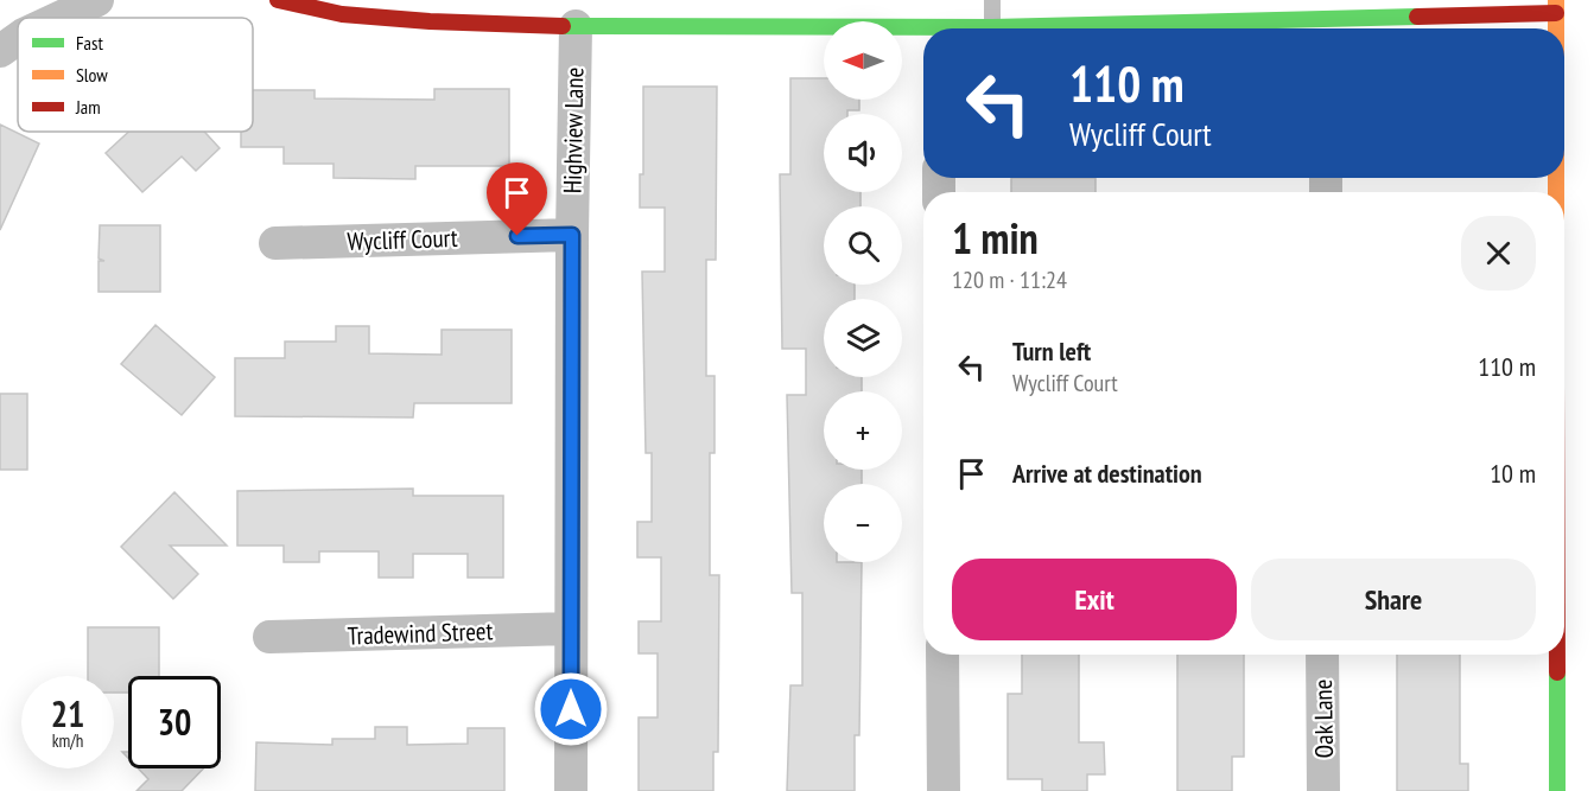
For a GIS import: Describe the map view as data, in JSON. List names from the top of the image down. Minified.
{"streets":{"street":["Highview Lane","Wycliff Court","Tradewind Street","Oak Lane"]},"crossings":[["Highview Lane","Wycliff Court"],["Highview Lane","Tradewind Street"]],"legend":["Fast","Slow","Jam"],"north":"left","page":{"map_buttons":["+","−"],"turn":["110 m","Wycliff Court"],"heading":["1 min","120 m · 11:24"],"list":[{"name":"Turn left","note":"Wycliff Court","value":"110 m"},{"name":"Arrive at destination","value":"10 m"}],"buttons":["Exit","Share"],"speed":"21 km/h","limit":"30"}}
